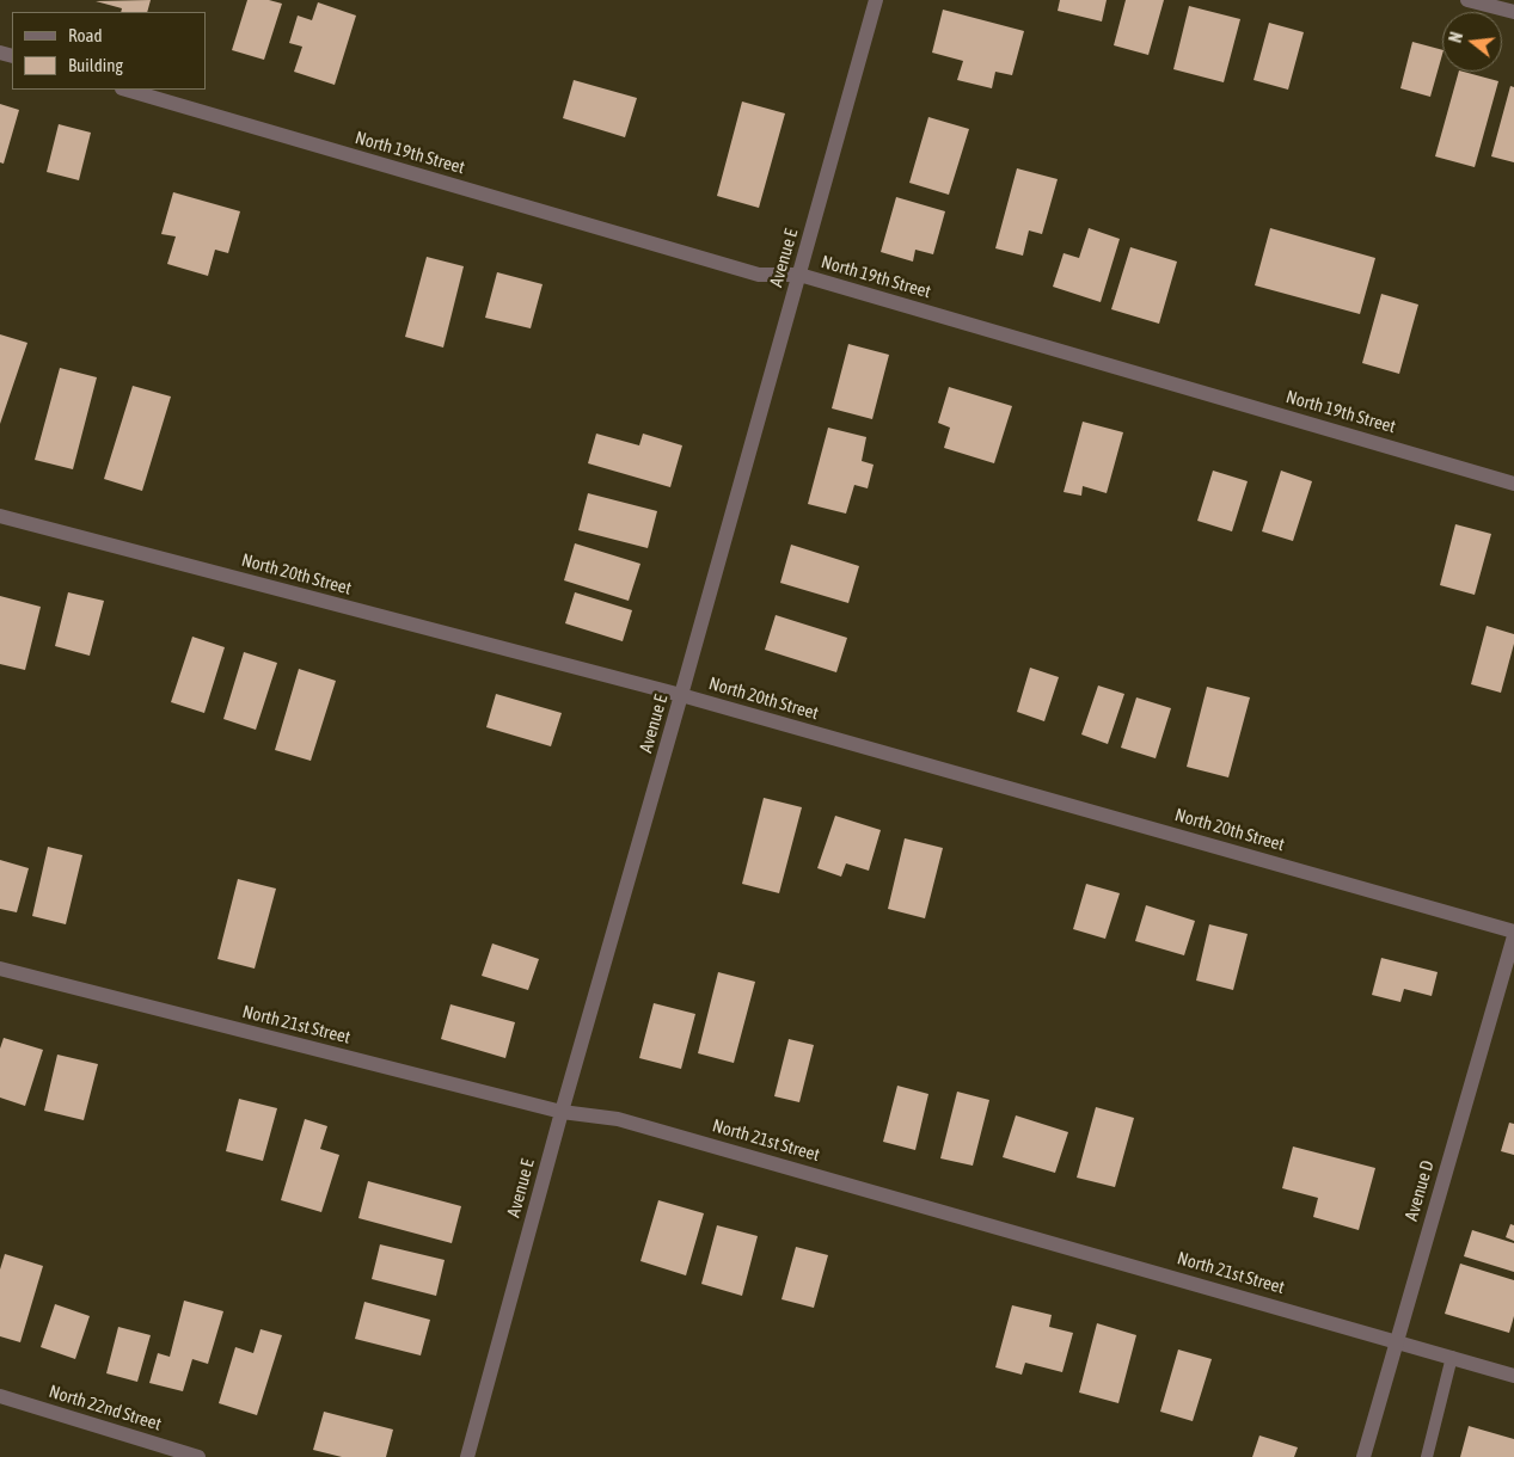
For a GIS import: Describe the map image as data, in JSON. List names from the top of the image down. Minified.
{"streets":{"street":["North 19th Street","Avenue E","North 20th Street","North 21st Street","Avenue D","North 22nd Street"]},"crossings":[["North 19th Street","Avenue E"],["Avenue E","North 20th Street"],["Avenue E","North 21st Street"],["North 21st Street","Avenue D"]],"legend":["Road","Building"],"north":"left"}
